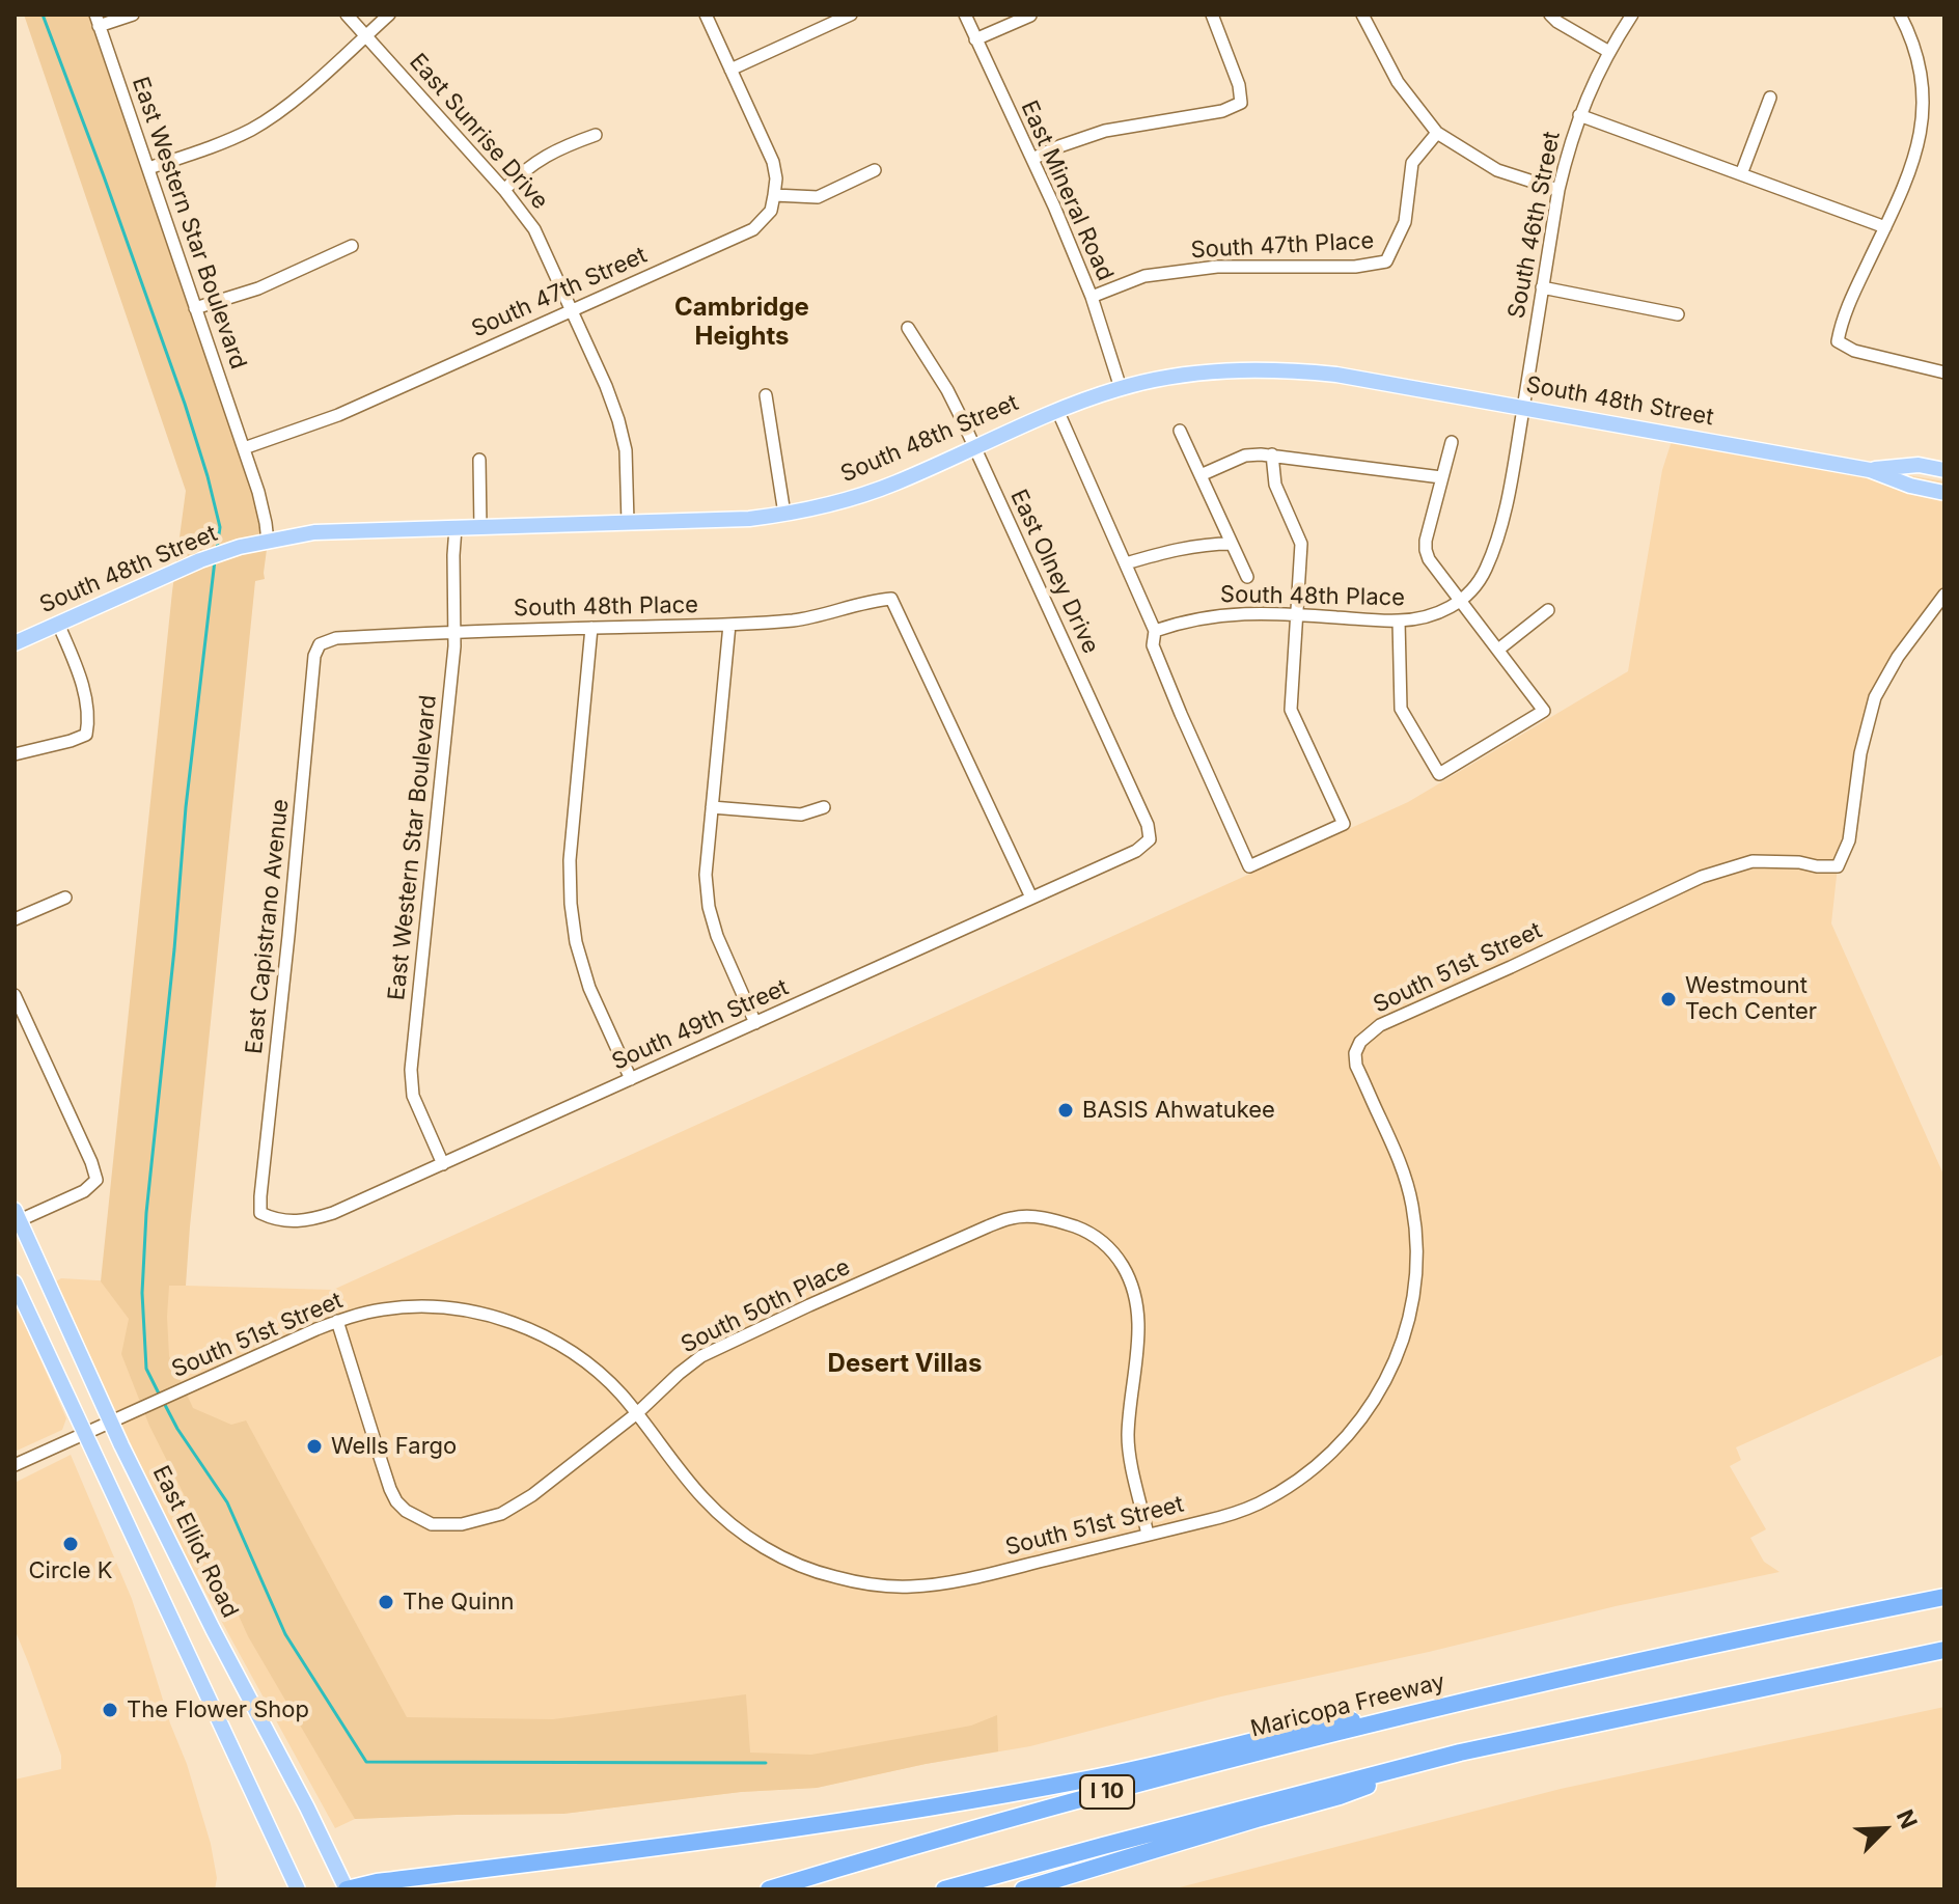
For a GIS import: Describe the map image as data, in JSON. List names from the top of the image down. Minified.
{"streets":{"highway":["Maricopa Freeway","I 10"],"main road":["South 48th Street","East Elliot Road"],"street":["East Sunrise Drive","East Mineral Road","East Western Star Boulevard","South 46th Street","South 47th Place","South 47th Street","East Olney Drive","South 48th Place","East Capistrano Avenue","South 51st Street","South 49th Street","South 50th Place"]},"crossings":[["East Sunrise Drive","South 47th Street"],["East Sunrise Drive","South 48th Street"],["East Mineral Road","South 47th Place"],["East Mineral Road","South 48th Street"],["East Western Star Boulevard","South 47th Street"],["East Western Star Boulevard","South 48th Street"],["East Western Star Boulevard","South 48th Place"],["East Western Star Boulevard","South 49th Street"],["South 46th Street","South 48th Street"],["South 46th Street","South 48th Place"],["South 48th Street","East Olney Drive"],["South 48th Street","South 48th Place"],["East Olney Drive","South 49th Street"],["South 48th Place","East Capistrano Avenue"],["South 48th Place","South 49th Street"],["East Capistrano Avenue","South 49th Street"],["South 51st Street","South 50th Place"],["South 51st Street","East Elliot Road"]],"districts":["Cambridge Heights","Desert Villas"],"places":["Westmount Tech Center","BASIS Ahwatukee","Wells Fargo","Circle K","The Quinn","The Flower Shop"],"north":"top right"}
